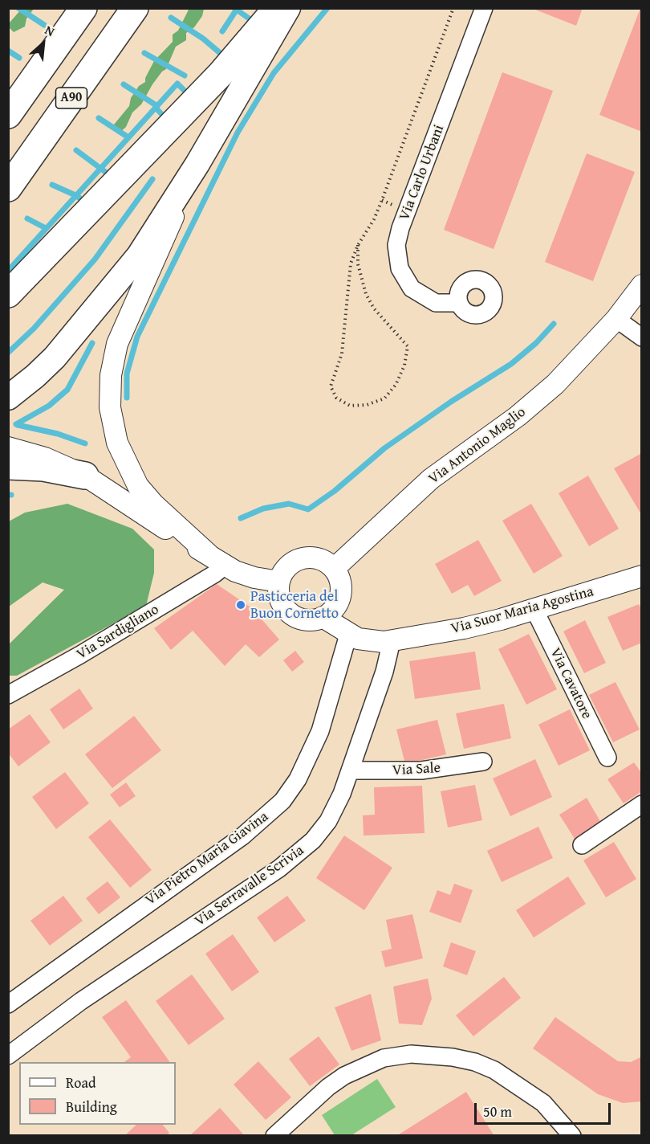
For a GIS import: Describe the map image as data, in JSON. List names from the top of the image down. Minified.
{"streets":{"highway":["A90"],"street":["Via Carlo Urbani","Via Antonio Maglio","Via Suor Maria Agostina","Via Sardigliano","Via Cavatore","Via Sale","Via Pietro Maria Giavina","Via Serravalle Scrivia"]},"crossings":[["Via Antonio Maglio","Via Suor Maria Agostina"],["Via Suor Maria Agostina","Via Cavatore"],["Via Suor Maria Agostina","Via Pietro Maria Giavina"],["Via Suor Maria Agostina","Via Serravalle Scrivia"],["Via Sale","Via Serravalle Scrivia"]],"places":["Pasticceria del Buon Cornetto"],"legend":["Road","Building"],"scale_bar":"50 m","north":"top right"}
